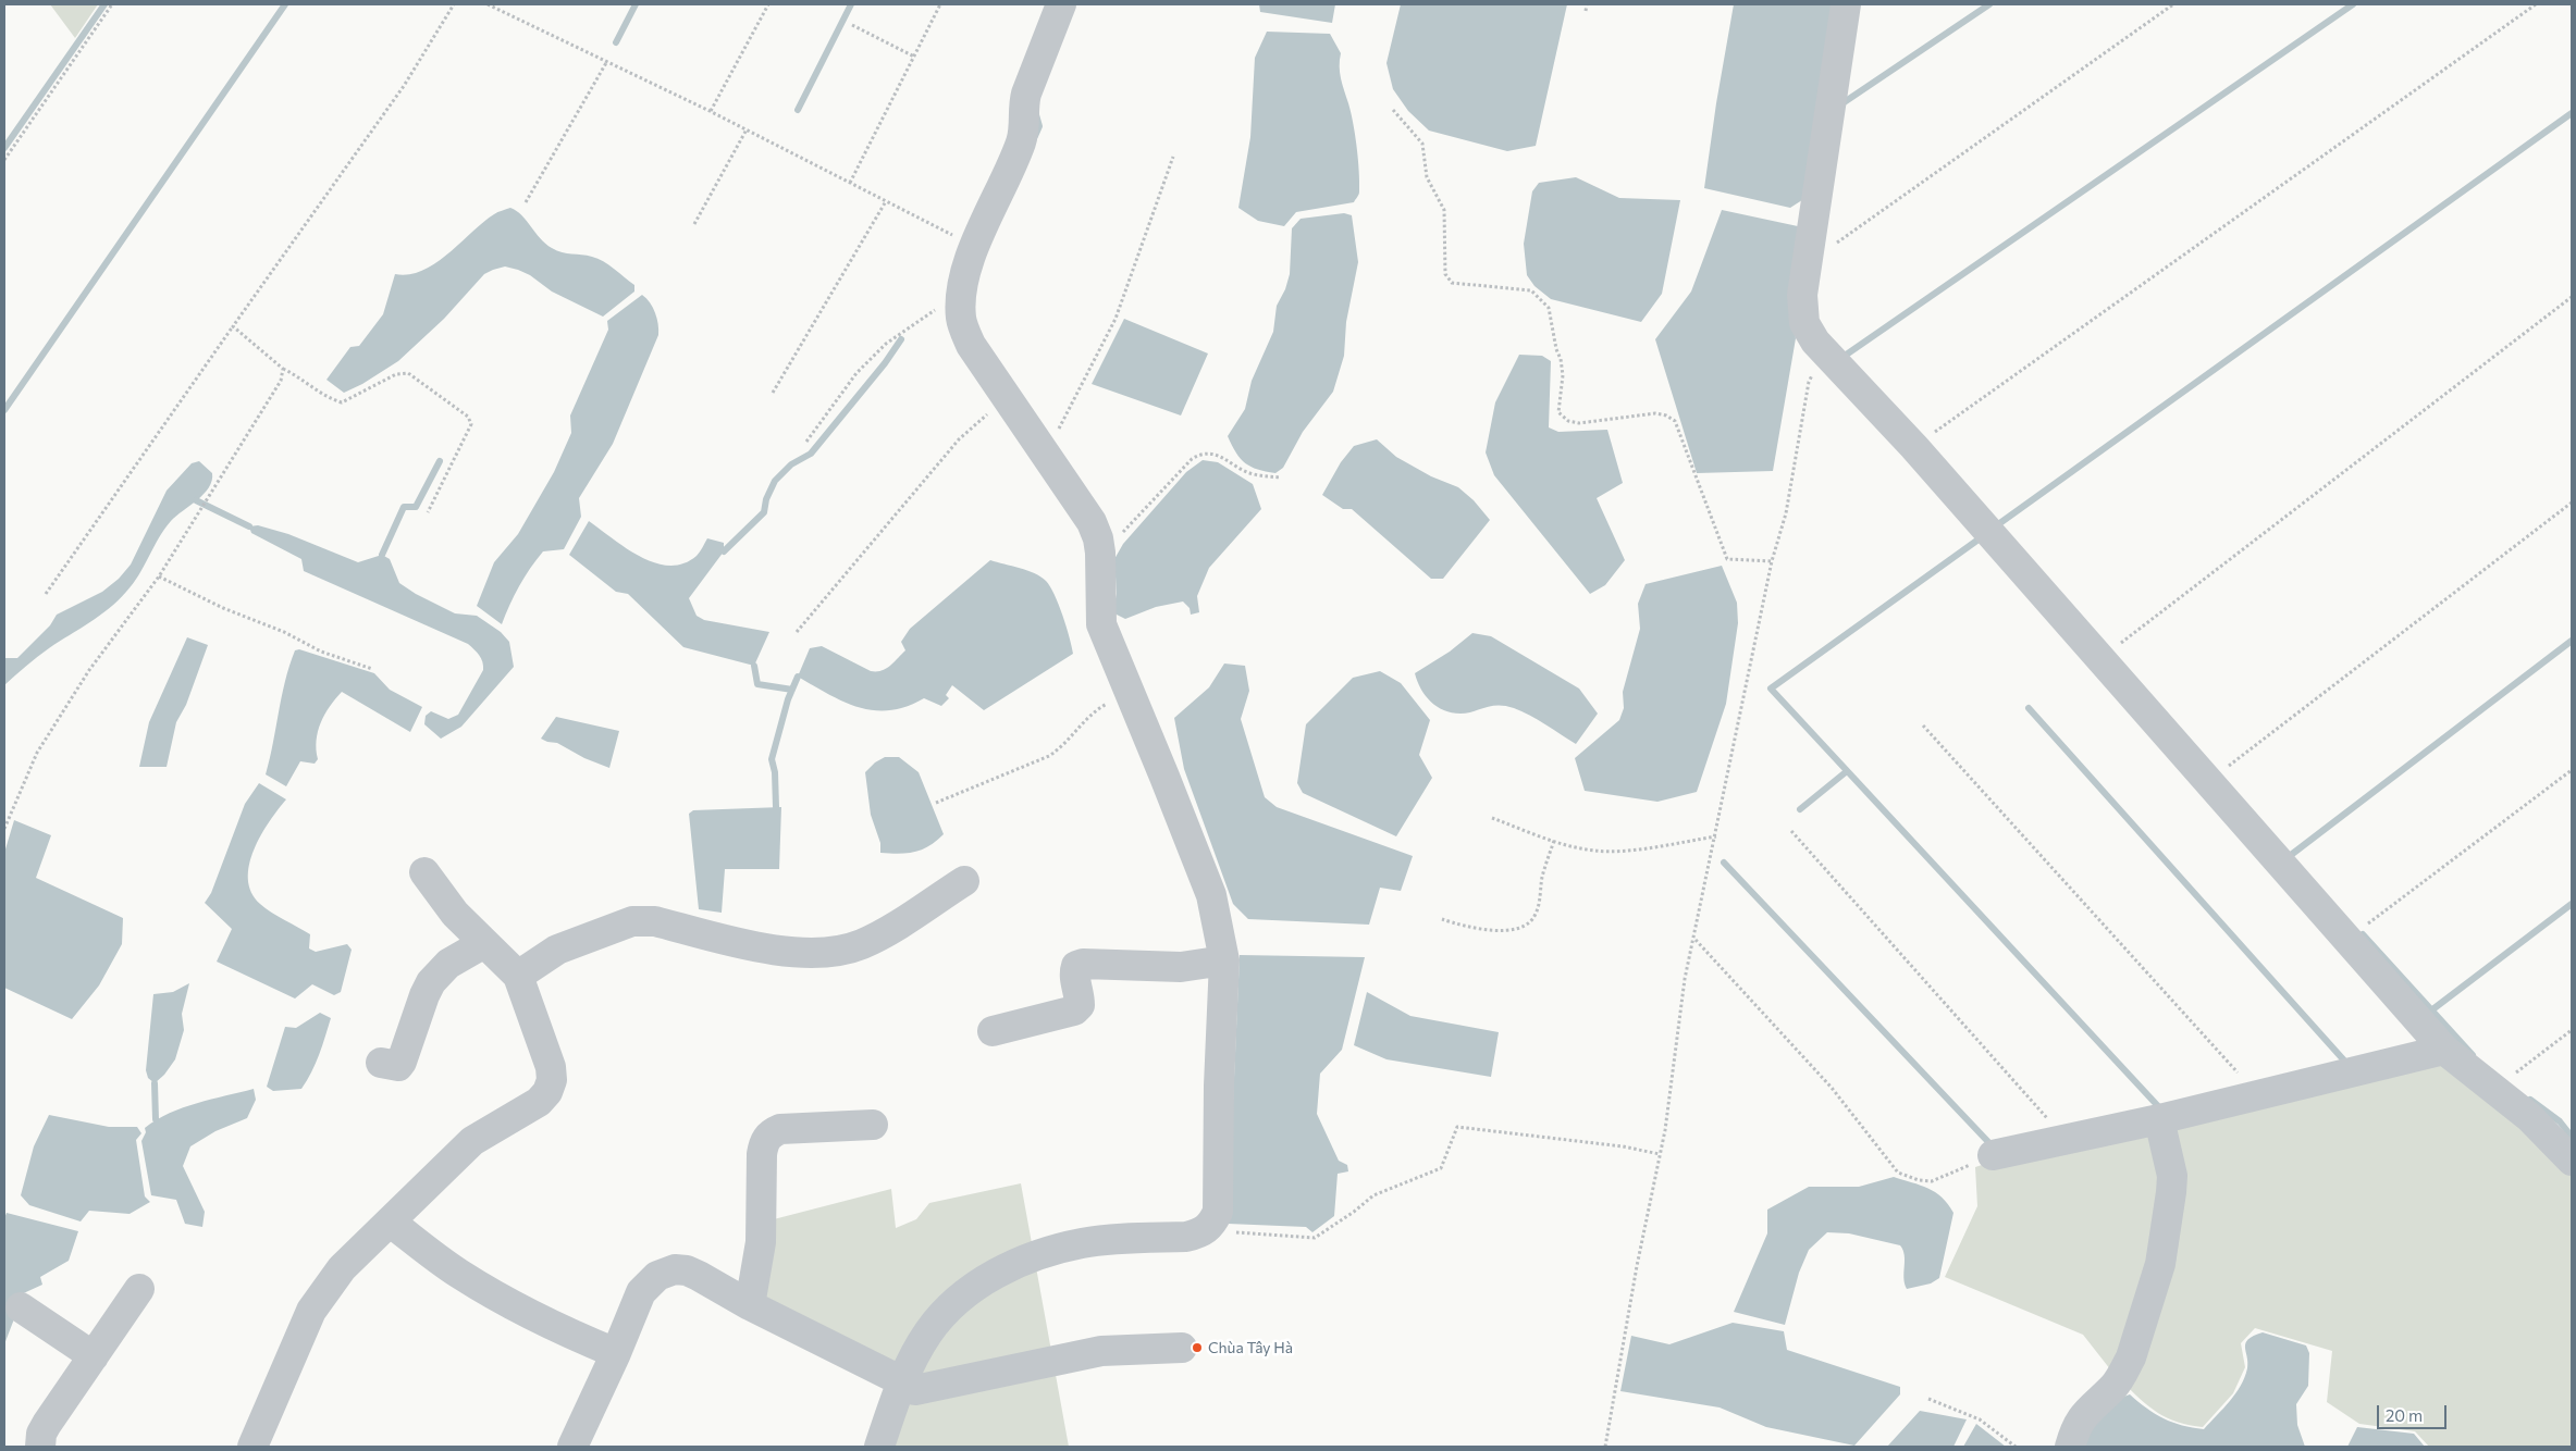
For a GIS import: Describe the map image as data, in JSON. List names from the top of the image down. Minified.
{"places":["Chùa Tây Hà"],"scale_bar":"20 m"}
